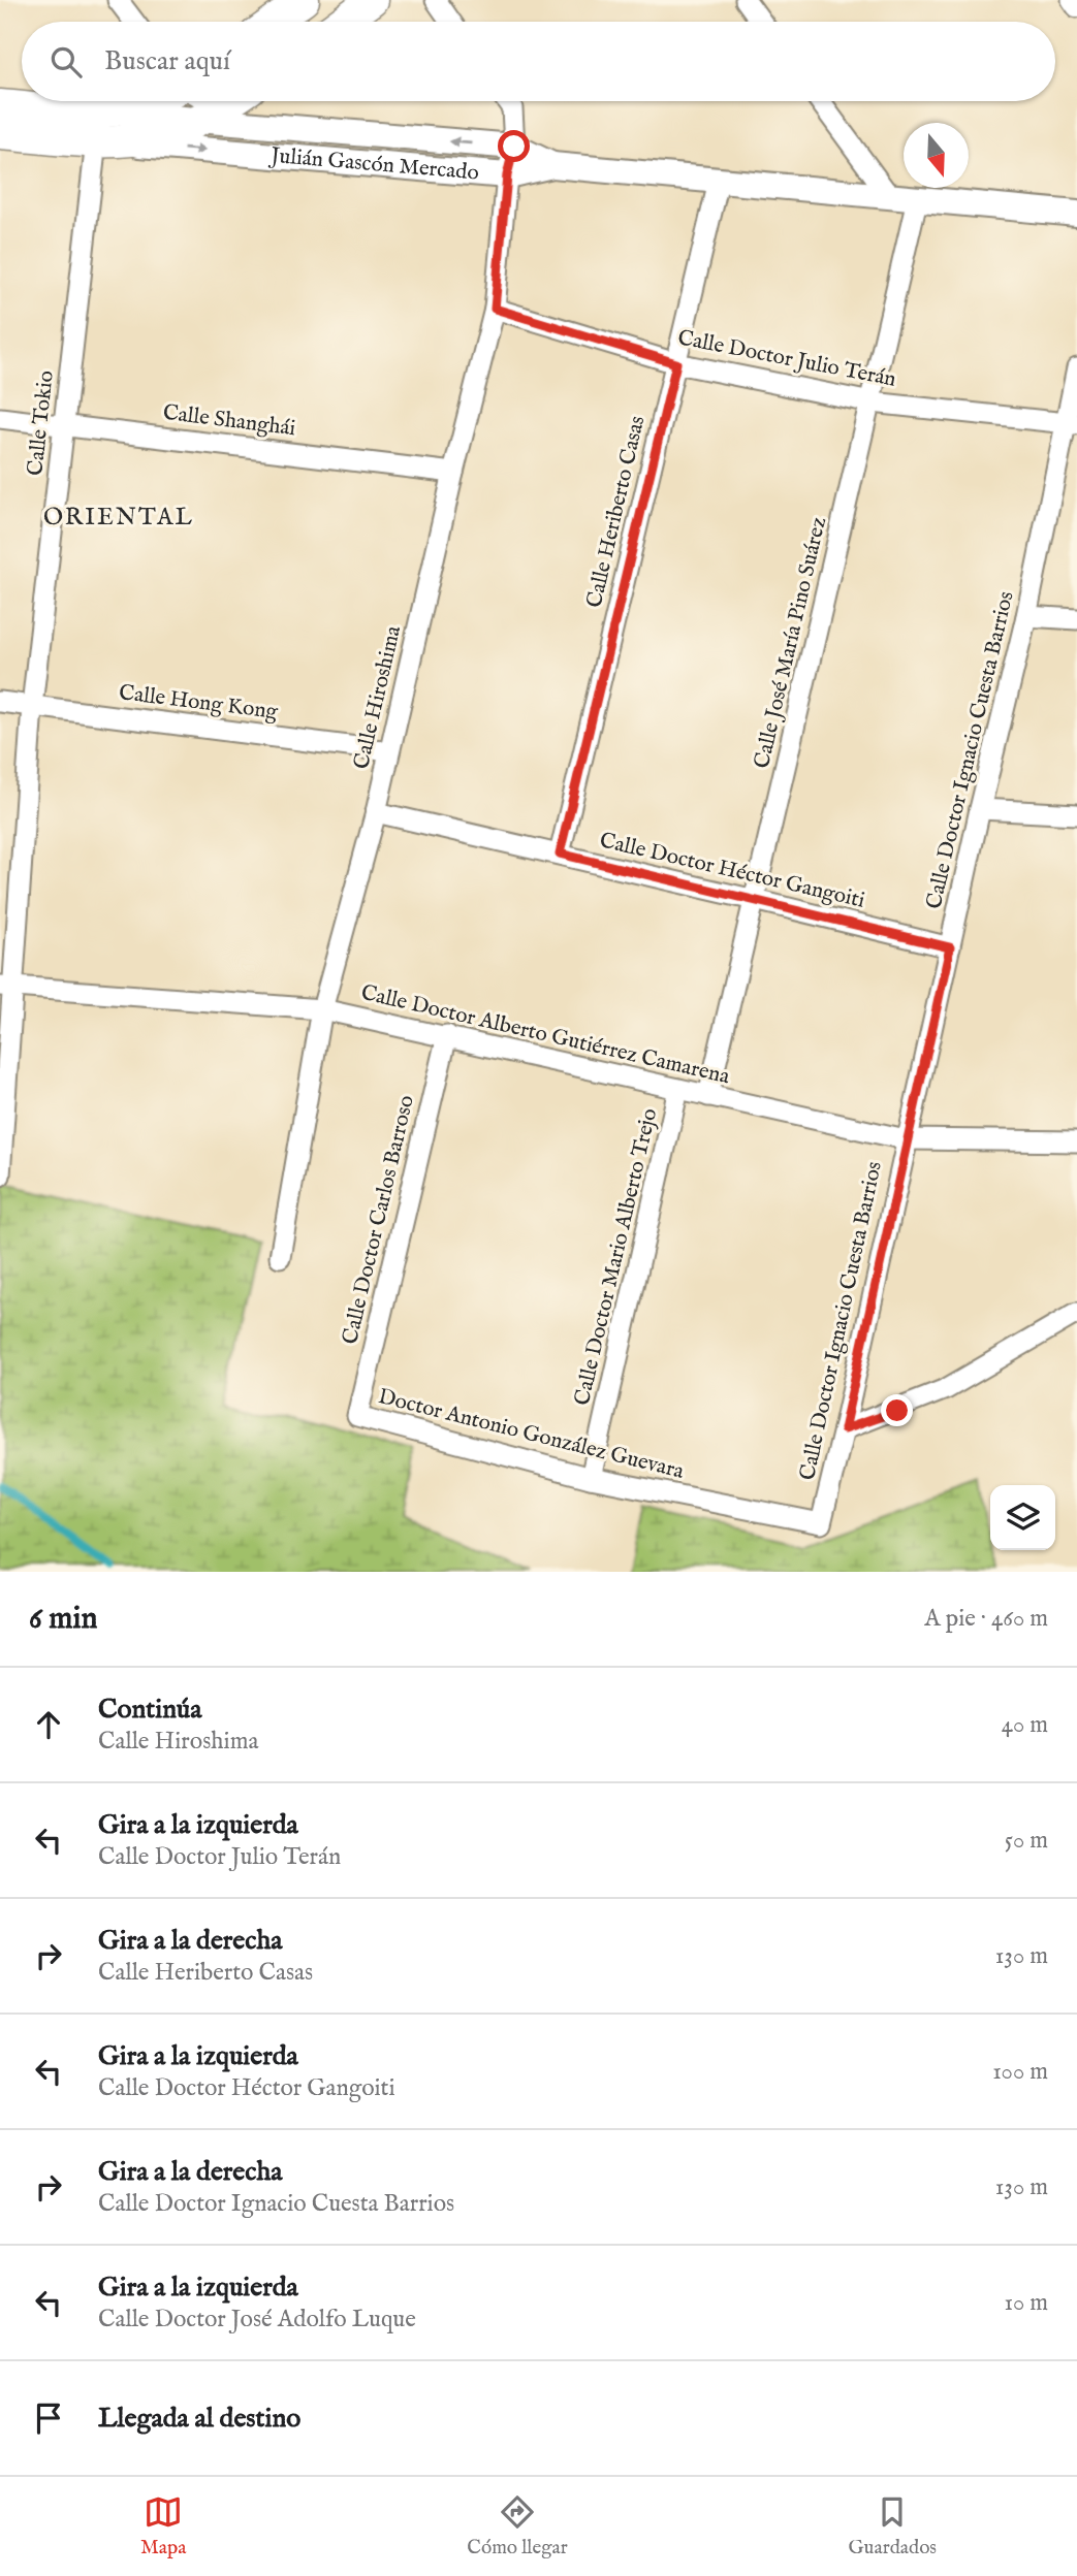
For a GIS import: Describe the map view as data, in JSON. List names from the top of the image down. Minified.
{"streets":{"street":["Julián Gascón Mercado","Calle Doctor Julio Terán","Calle Shanghái","Calle Tokio","Calle Heriberto Casas","Calle José María Pino Suárez","Calle Hiroshima","Calle Hong Kong","Calle Doctor Ignacio Cuesta Barrios","Calle Doctor Héctor Gangoiti","Calle Doctor Alberto Gutiérrez Camarena","Calle Doctor Carlos Barroso","Calle Doctor Mario Alberto Trejo","Doctor Antonio González Guevara"]},"crossings":[["Julián Gascón Mercado","Calle Tokio"],["Julián Gascón Mercado","Calle Hiroshima"],["Calle Doctor Julio Terán","Calle Heriberto Casas"],["Calle Doctor Julio Terán","Calle José María Pino Suárez"],["Calle Doctor Julio Terán","Calle Hiroshima"],["Calle Doctor Julio Terán","Calle Doctor Ignacio Cuesta Barrios"],["Calle Shanghái","Calle Tokio"],["Calle Shanghái","Calle Hiroshima"],["Calle Tokio","Calle Hong Kong"],["Calle Tokio","Calle Doctor Alberto Gutiérrez Camarena"],["Calle Heriberto Casas","Calle Doctor Héctor Gangoiti"],["Calle José María Pino Suárez","Calle Doctor Héctor Gangoiti"],["Calle José María Pino Suárez","Calle Doctor Alberto Gutiérrez Camarena"],["Calle Hiroshima","Calle Hong Kong"],["Calle Hiroshima","Calle Doctor Héctor Gangoiti"],["Calle Hiroshima","Calle Doctor Alberto Gutiérrez Camarena"],["Calle Doctor Ignacio Cuesta Barrios","Calle Doctor Héctor Gangoiti"],["Calle Doctor Ignacio Cuesta Barrios","Calle Doctor Alberto Gutiérrez Camarena"],["Calle Doctor Ignacio Cuesta Barrios","Doctor Antonio González Guevara"],["Calle Doctor Alberto Gutiérrez Camarena","Calle Doctor Carlos Barroso"],["Calle Doctor Alberto Gutiérrez Camarena","Calle Doctor Mario Alberto Trejo"],["Calle Doctor Carlos Barroso","Doctor Antonio González Guevara"],["Calle Doctor Mario Alberto Trejo","Doctor Antonio González Guevara"]],"districts":["ORIENTAL"],"north":"bottom","page":{"search":"Buscar aquí","heading":["6 min","A pie · 460 m"],"list":[["Continúa","Calle Hiroshima","40 m"],["Gira a la izquierda","Calle Doctor Julio Terán","50 m"],["Gira a la derecha","Calle Heriberto Casas","130 m"],["Gira a la izquierda","Calle Doctor Héctor Gangoiti","100 m"],["Gira a la derecha","Calle Doctor Ignacio Cuesta Barrios","130 m"],["Gira a la izquierda","Calle Doctor José Adolfo Luque","10 m"],"Llegada al destino"],"nav":["Mapa","Cómo llegar","Guardados"]}}
